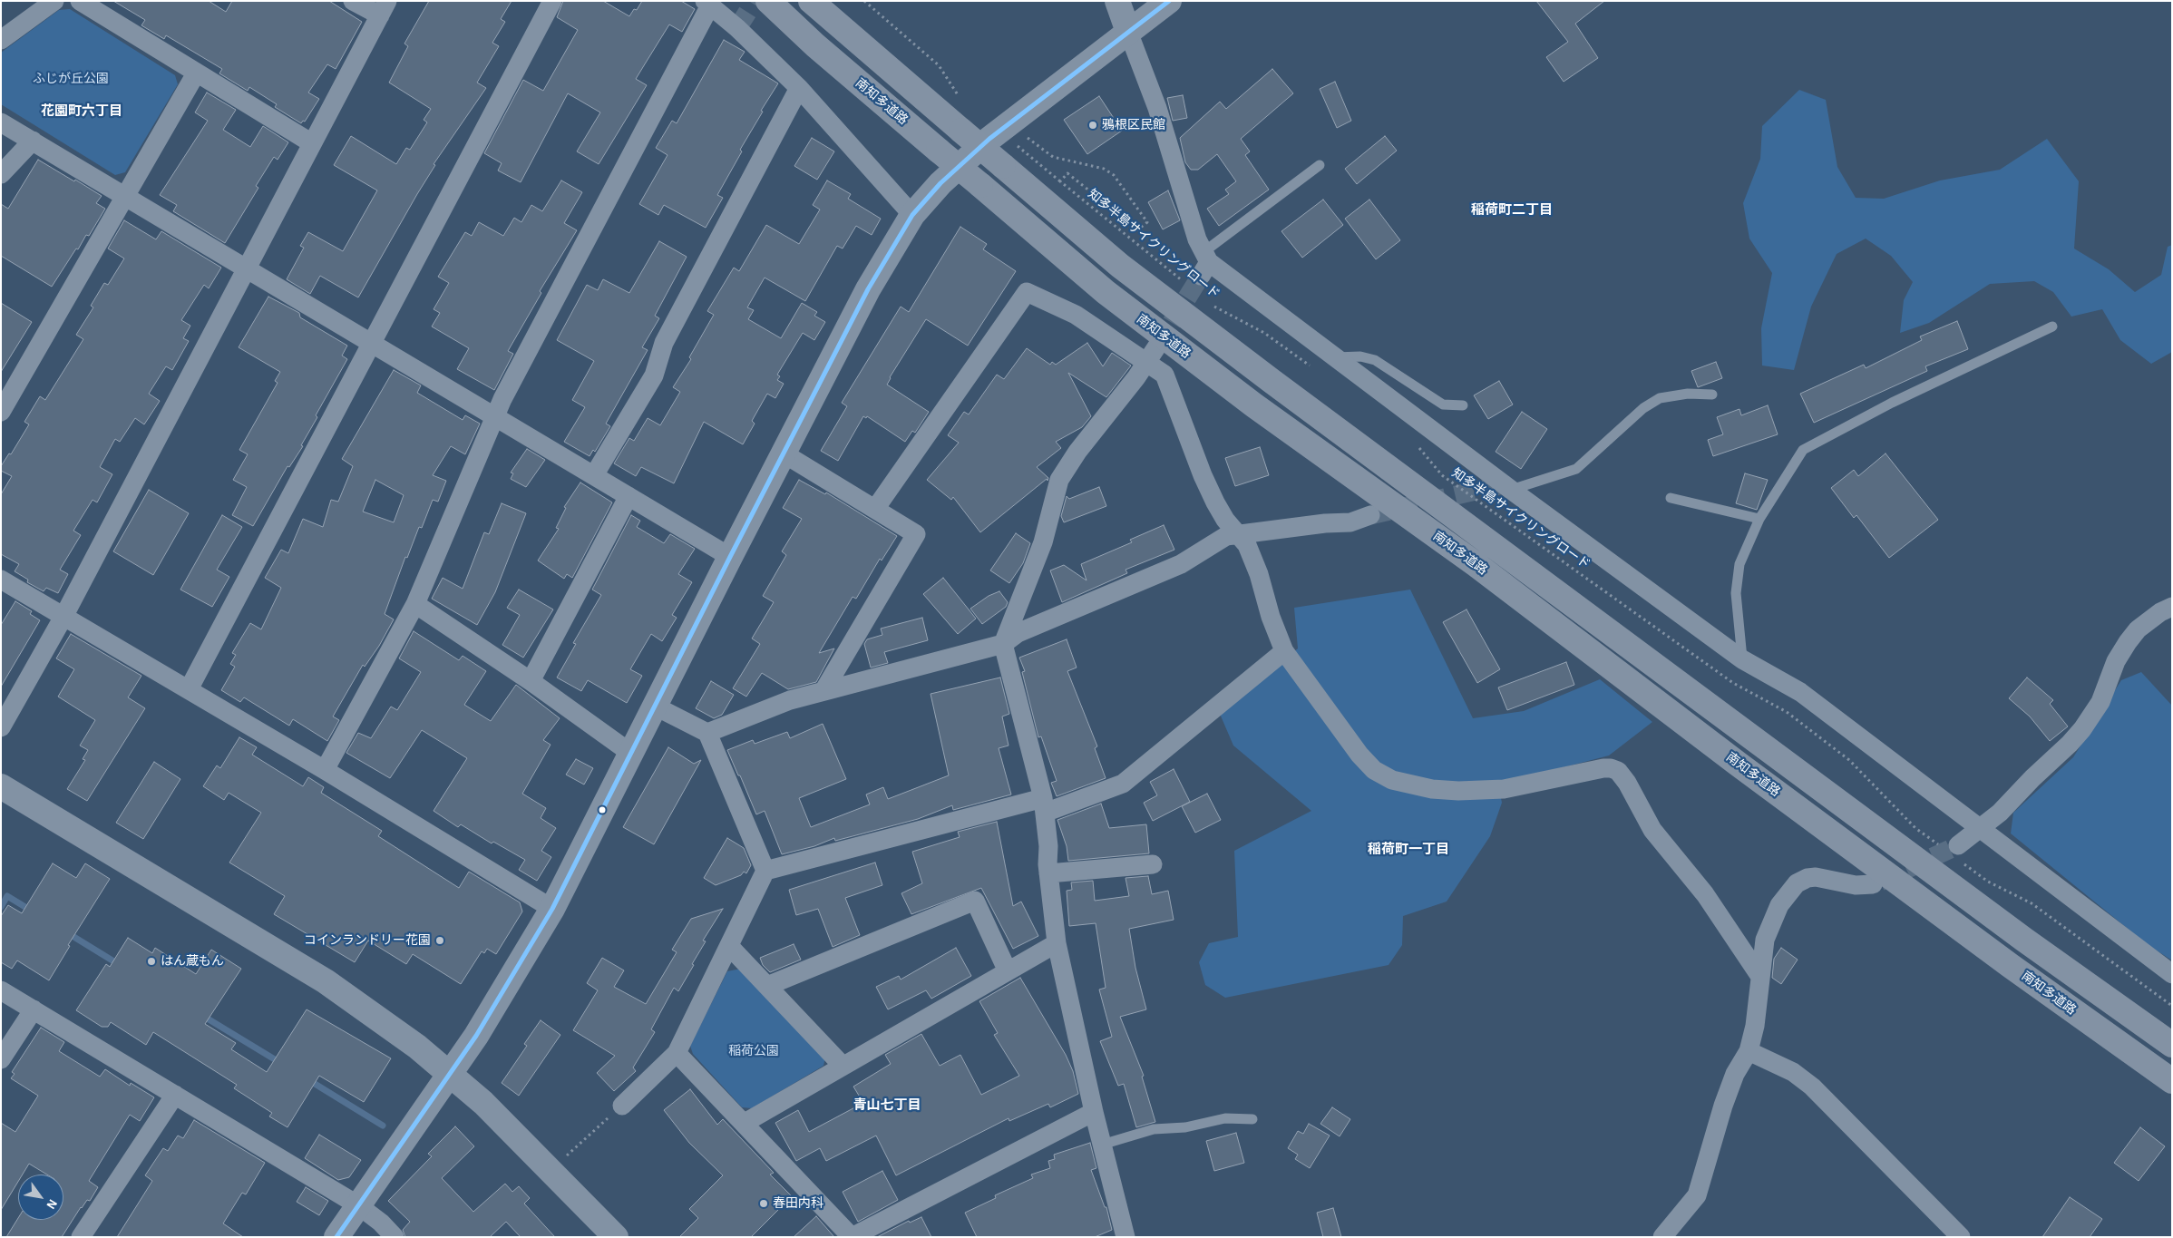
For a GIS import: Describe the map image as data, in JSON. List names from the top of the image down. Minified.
{"streets":{"highway":["南知多道路"],"path":["知多半島サイクリングロード"]},"districts":["花園町六丁目","稲荷町二丁目","稲荷町一丁目","青山七丁目"],"parks":["ふじが丘公園","稲荷公園"],"places":["鴉根区民館","コインランドリー花園","はん蔵もん","春田内科"],"north":"bottom right"}
